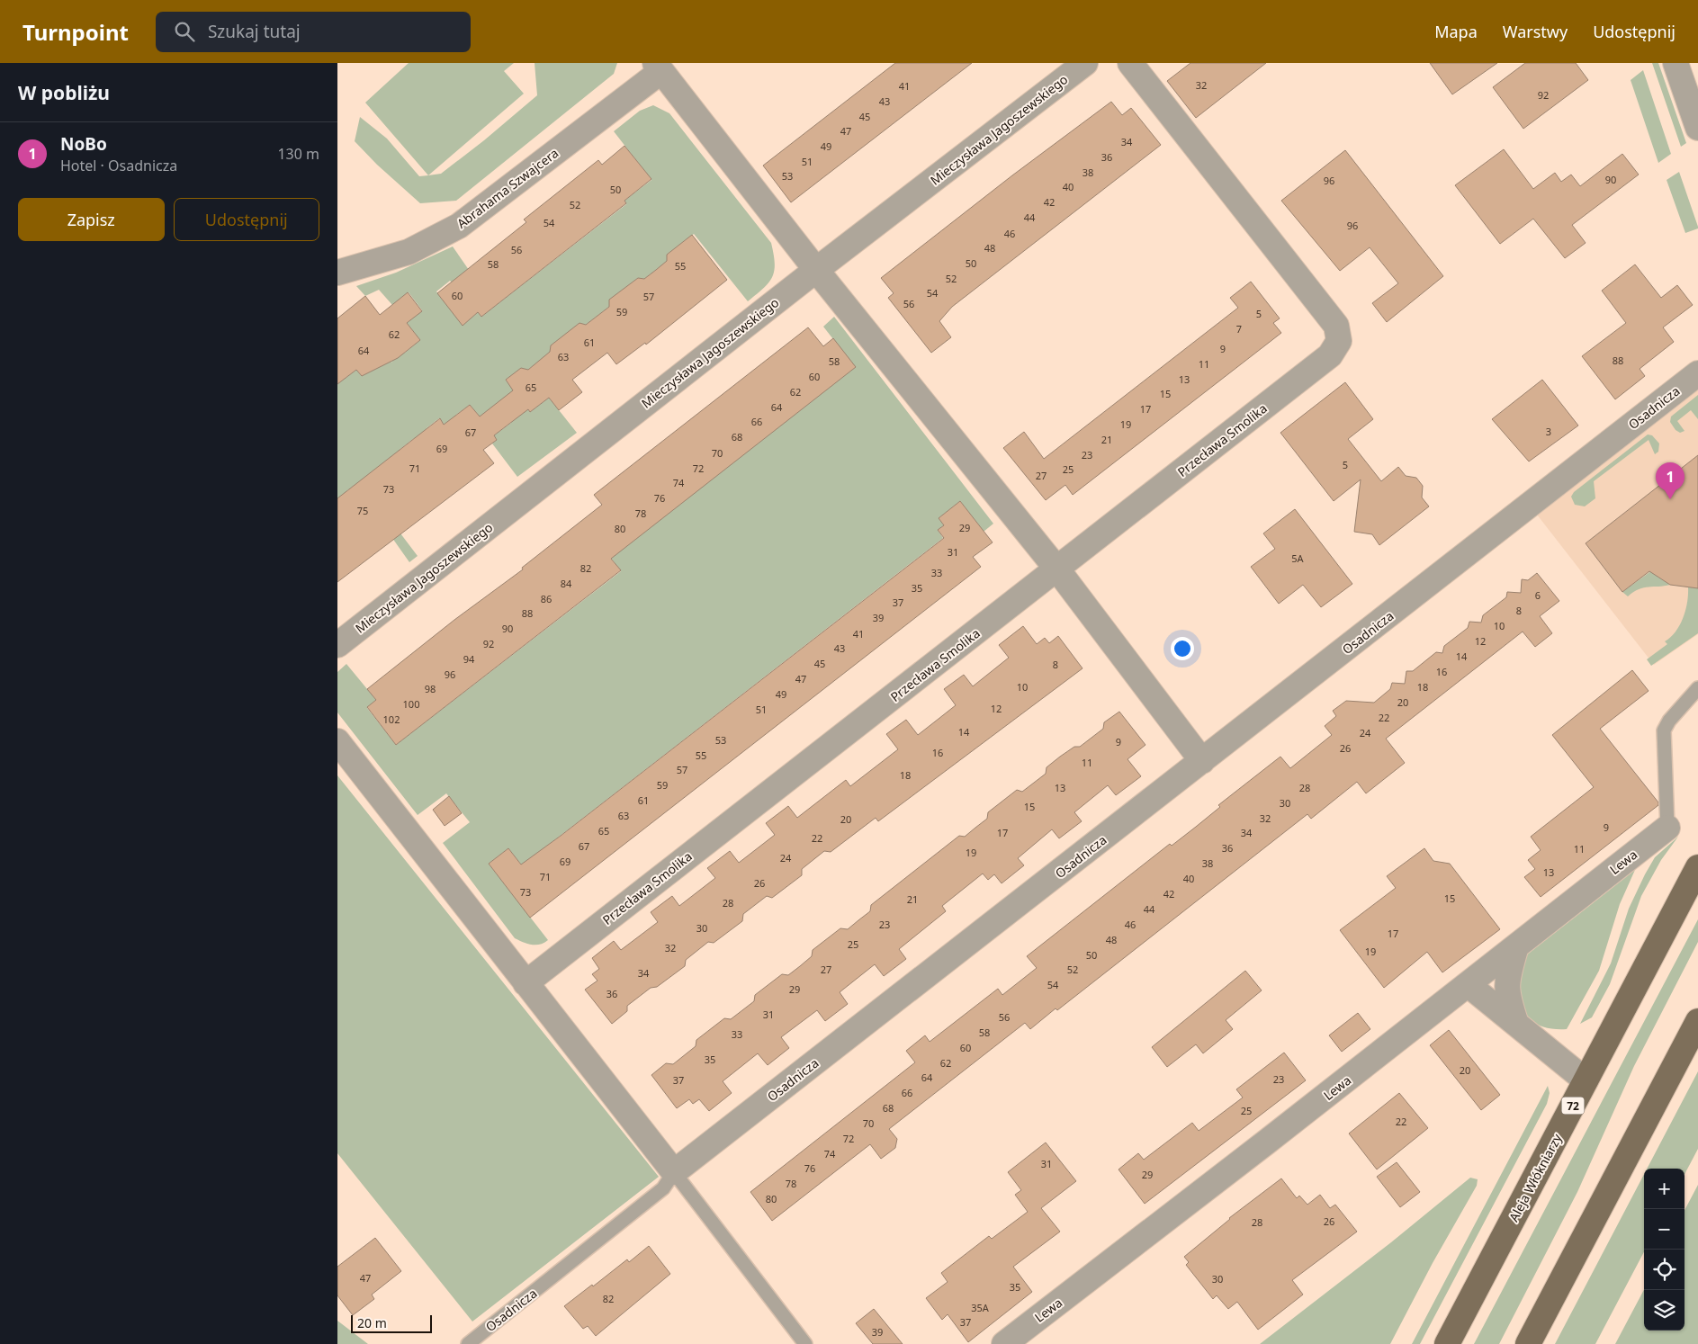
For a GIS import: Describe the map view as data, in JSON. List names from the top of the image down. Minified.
{"streets":{"main road":["72","Aleja Włókniarzy"],"street":["Mieczysława Jagoszewskiego","Abrahama Szwajcera","Osadnicza","Przecława Smolika","Lewa"]},"house_numbers":["32","41","92","43","45","47","34","49","36","51","38","53","90","96","40","50","42","52","44","54","96","46","48","56","50","58","55","52","54","60","57","56","59","5","7","62","61","9","64","63","88","58","11","60","13","65","62","15","64","17","66","19","3","67","68","21","69","70","23","5","71","72","25","27","74","73","76","75","78","29","80","31","5A","82","33","84","35","6","86","37","8","88","39","10","90","41","12","92","43","14","94","45","8","16","96","47","10","18","98","49","20","100","12","51","22","102","14","24","53","9","26","16","55","11","57","18","59","13","28","61","30","15","63","32","20","9","65","17","34","22","67","36","11","19","24","69","38","13","71","40","26","73","42","15","21","28","44","23","46","30","17","48","25","32","19","50","27","52","34","54","29","36","31","56","58","33","60","35","62","20","64","23","37","66","68","25","22","70","72","74","31","76","29","78","80","26","28","47","30","35","82","35A","37","39"],"scale_bar":"20 m","page":{"header":"Turnpoint","search":"Szukaj tutaj","nav":["Mapa","Warstwy","Udostępnij"],"heading":"W pobliżu","list":[{"mark":"1","name":"NoBo","note":"Hotel · Osadnicza","value":"130 m"}],"buttons":["Zapisz","Udostępnij"],"pins":"1","map_buttons":["+","−"],"scale":"20 m"}}
